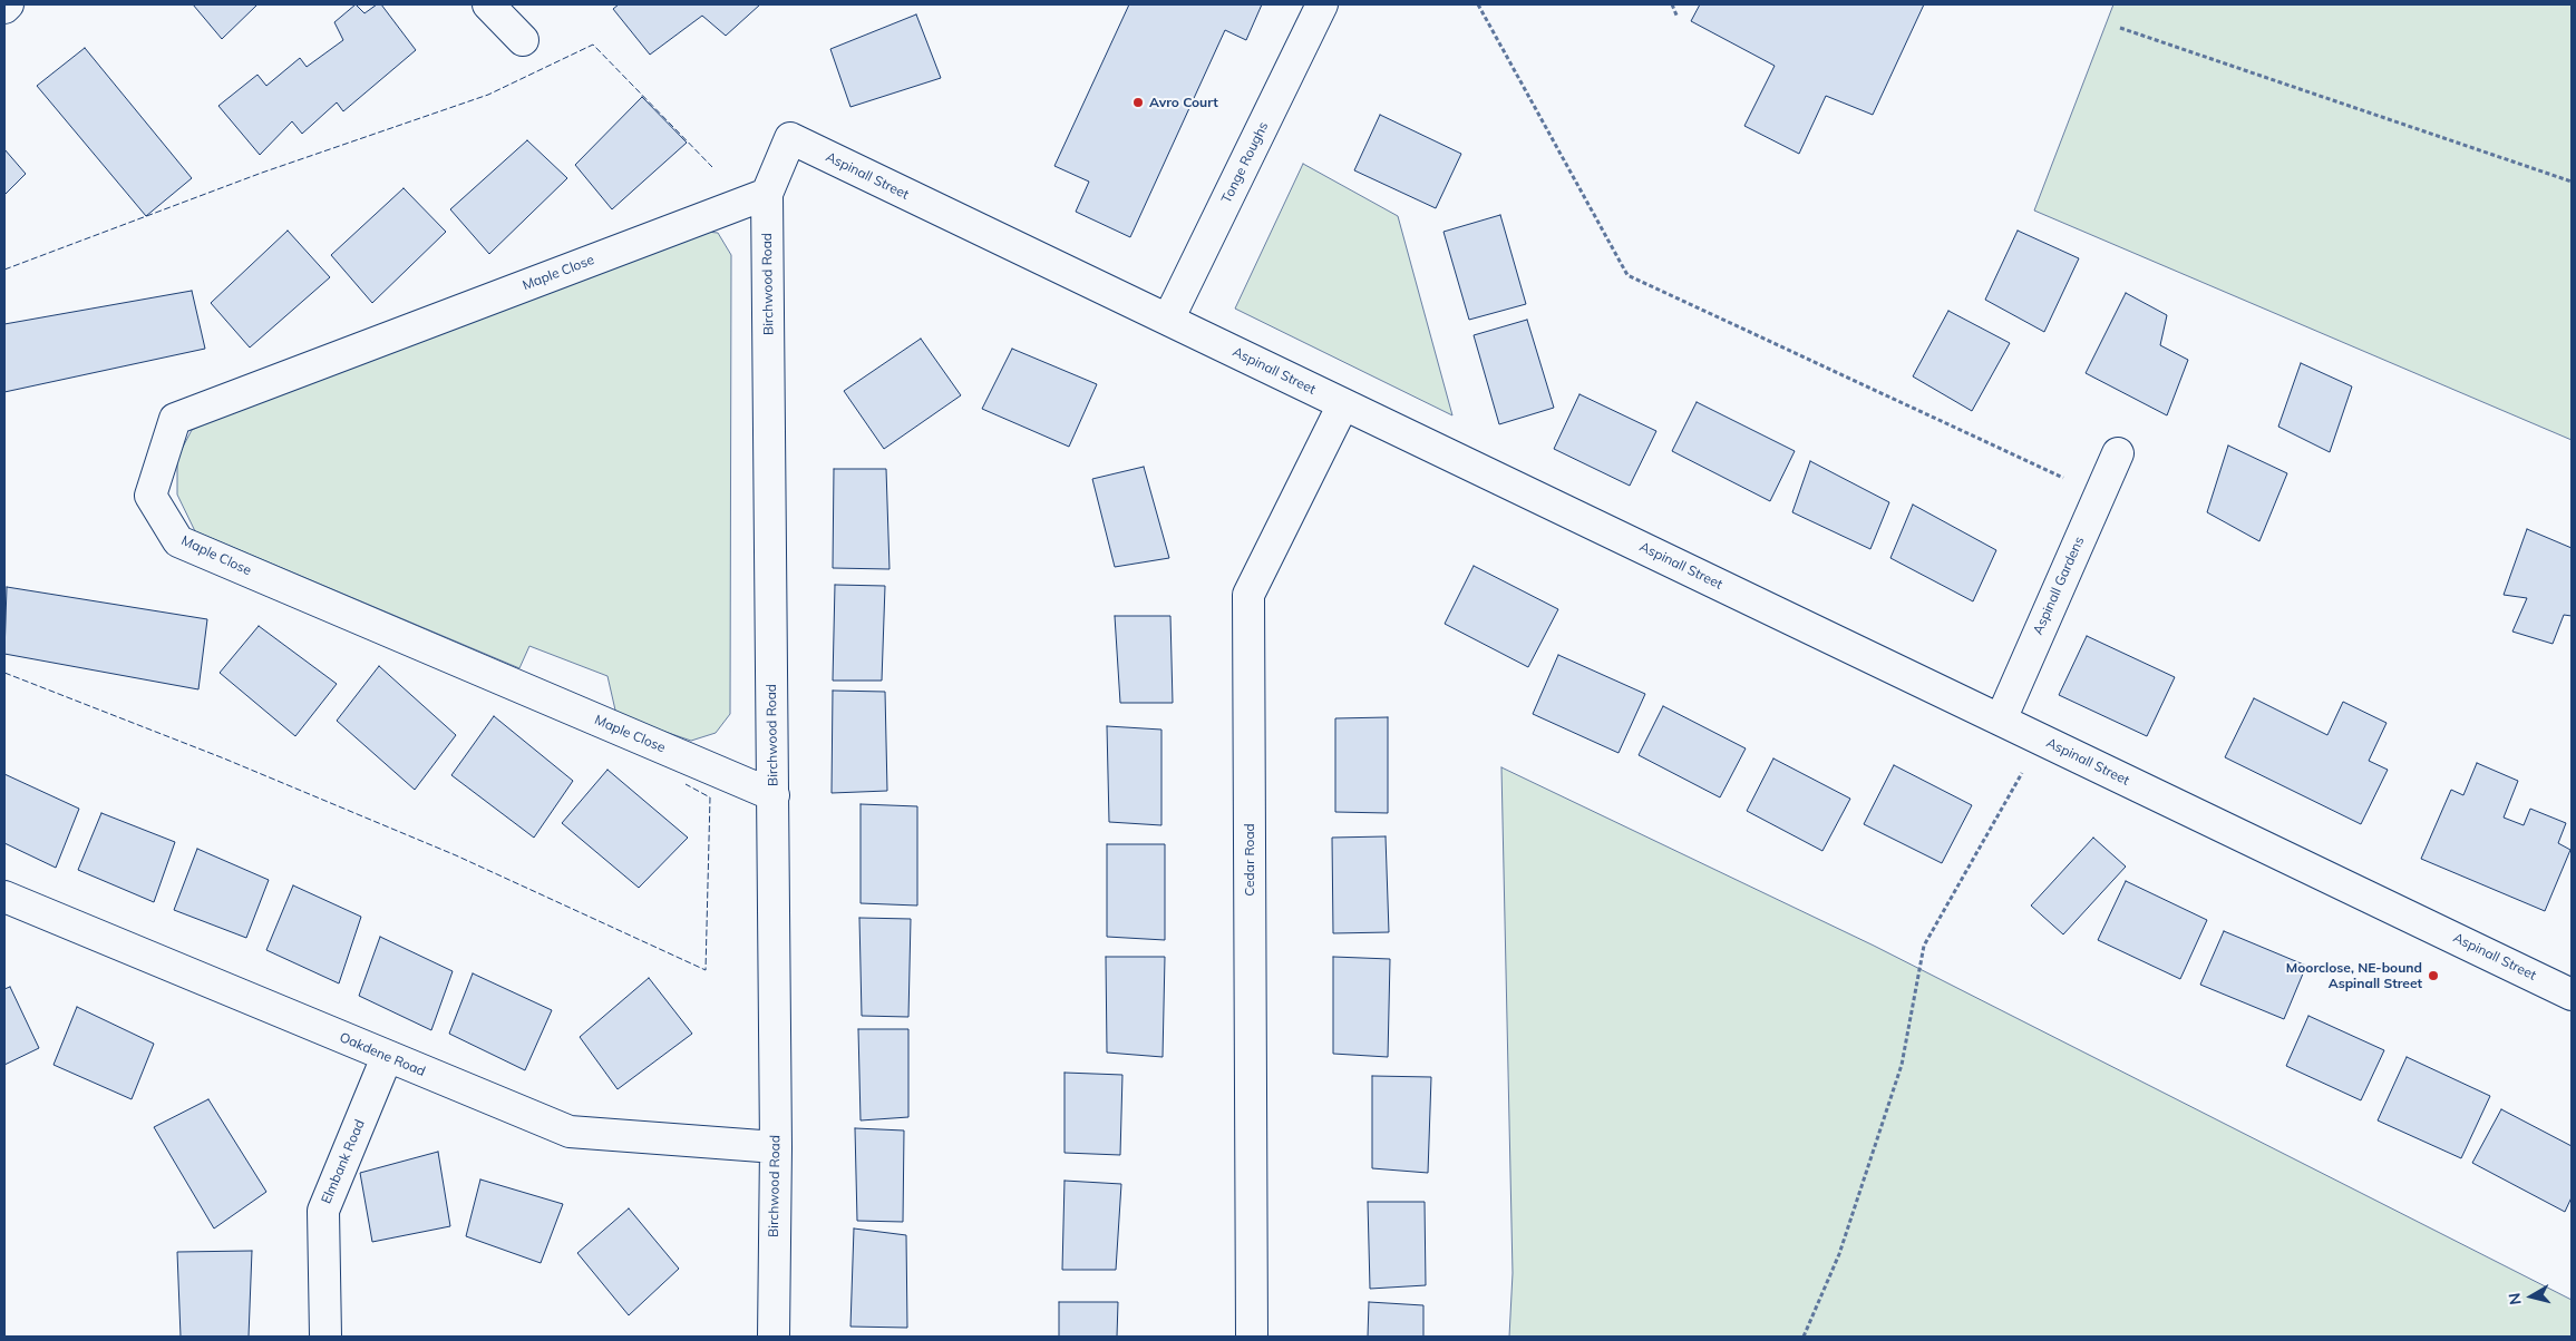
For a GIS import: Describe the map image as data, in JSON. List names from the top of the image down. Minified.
{"streets":{"street":["Tonge Roughs","Aspinall Street","Maple Close","Birchwood Road","Aspinall Gardens","Cedar Road","Oakdene Road","Elmbank Road"]},"crossings":[["Tonge Roughs","Aspinall Street"],["Aspinall Street","Birchwood Road"],["Aspinall Street","Aspinall Gardens"],["Aspinall Street","Cedar Road"],["Maple Close","Birchwood Road"],["Birchwood Road","Oakdene Road"],["Oakdene Road","Elmbank Road"]],"places":["Avro Court","Moorclose, NE-bound Aspinall Street"],"north":"left"}
